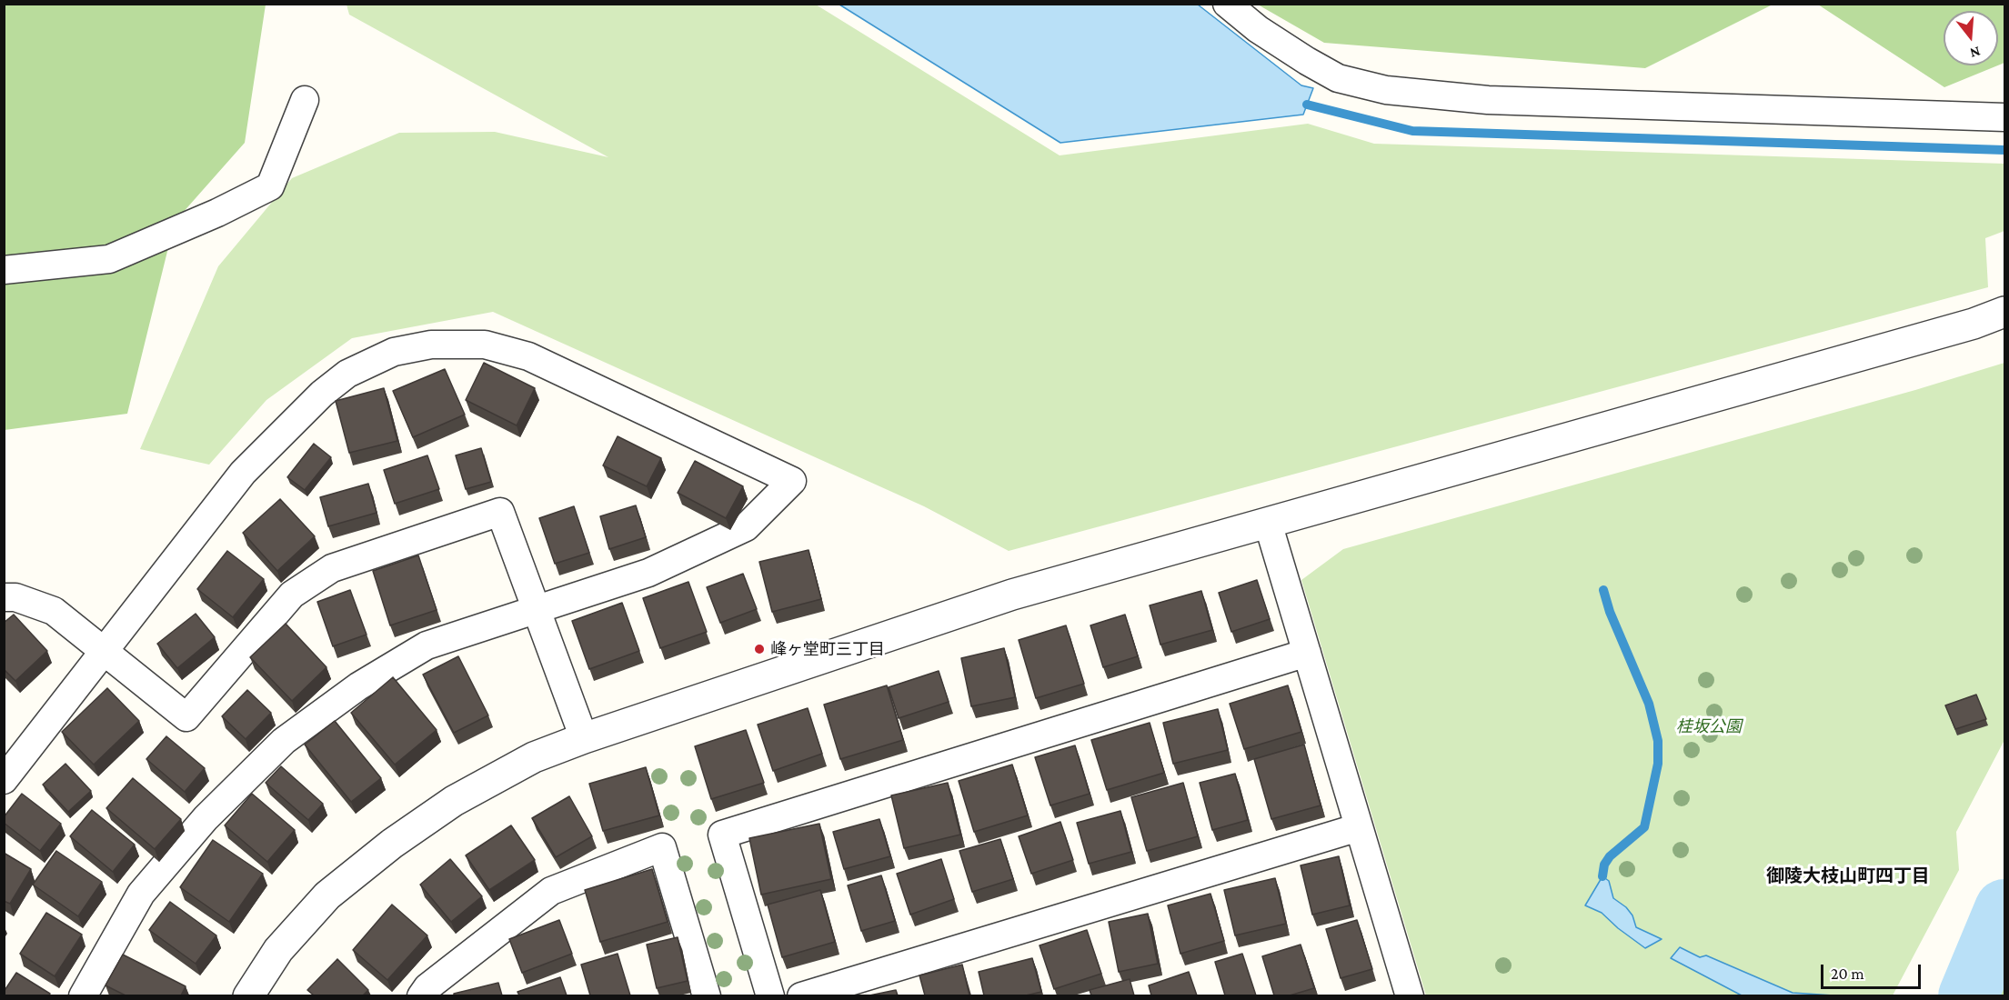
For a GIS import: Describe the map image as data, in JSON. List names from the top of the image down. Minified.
{"districts":["御陵大枝山町四丁目"],"parks":["桂坂公園"],"places":["峰ヶ堂町三丁目"],"scale_bar":"20 m","north":"bottom"}
